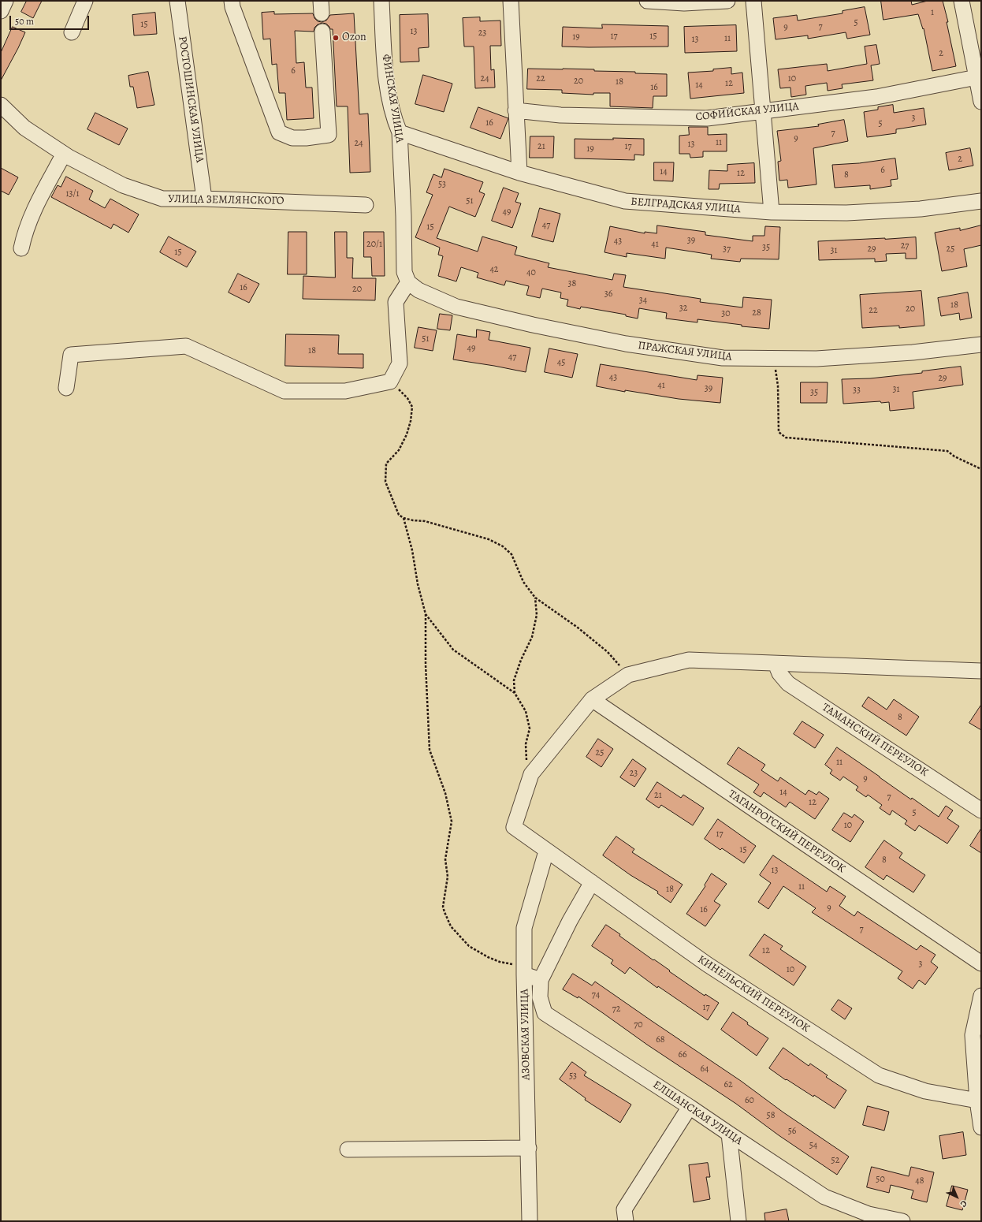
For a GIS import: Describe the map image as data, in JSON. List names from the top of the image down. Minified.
{"streets":{"street":["ФИНСКАЯ УЛИЦА","РОСТОШИНСКАЯ УЛИЦА","СОФИЙСКАЯ УЛИЦА","УЛИЦА ЗЕМЛЯНСКОГО","БЕЛГРАДСКАЯ УЛИЦА","ПРАЖСКАЯ УЛИЦА","ТАМАНСКИЙ ПЕРЕУЛОК","ТАГАНРОГСКИЙ ПЕРЕУЛОК","КИНЕЛЬСКИЙ ПЕРЕУЛОК","АЗОВСКАЯ УЛИЦА","ЕЛШАНСКАЯ УЛИЦА"]},"crossings":[["ФИНСКАЯ УЛИЦА","БЕЛГРАДСКАЯ УЛИЦА"],["ФИНСКАЯ УЛИЦА","ПРАЖСКАЯ УЛИЦА"],["РОСТОШИНСКАЯ УЛИЦА","УЛИЦА ЗЕМЛЯНСКОГО"],["КИНЕЛЬСКИЙ ПЕРЕУЛОК","АЗОВСКАЯ УЛИЦА"]],"places":["Ozon"],"house_numbers":["1","5","15","7","9","13","23","17","15","19","11","13","2","6","24","22","10","20","18","12","14","16","3","16","5","7","9","11","24","13","21","17","19","2","6","14","12","8","53","13/1","51","49","47","15","39","43","20/1","41","27","35","37","29","25","31","15","42","40","38","16","20","36","34","18","32","20","22","28","30","51","49","18","47","45","43","29","41","39","31","33","35","8","25","11","23","9","14","21","7","12","5","10","17","15","8","13","11","18","9","16","7","12","3","10","74","17","72","70","68","66","64","53","62","60","58","56","54","52","50","48"],"scale_bar":"50 m","north":"bottom right"}
